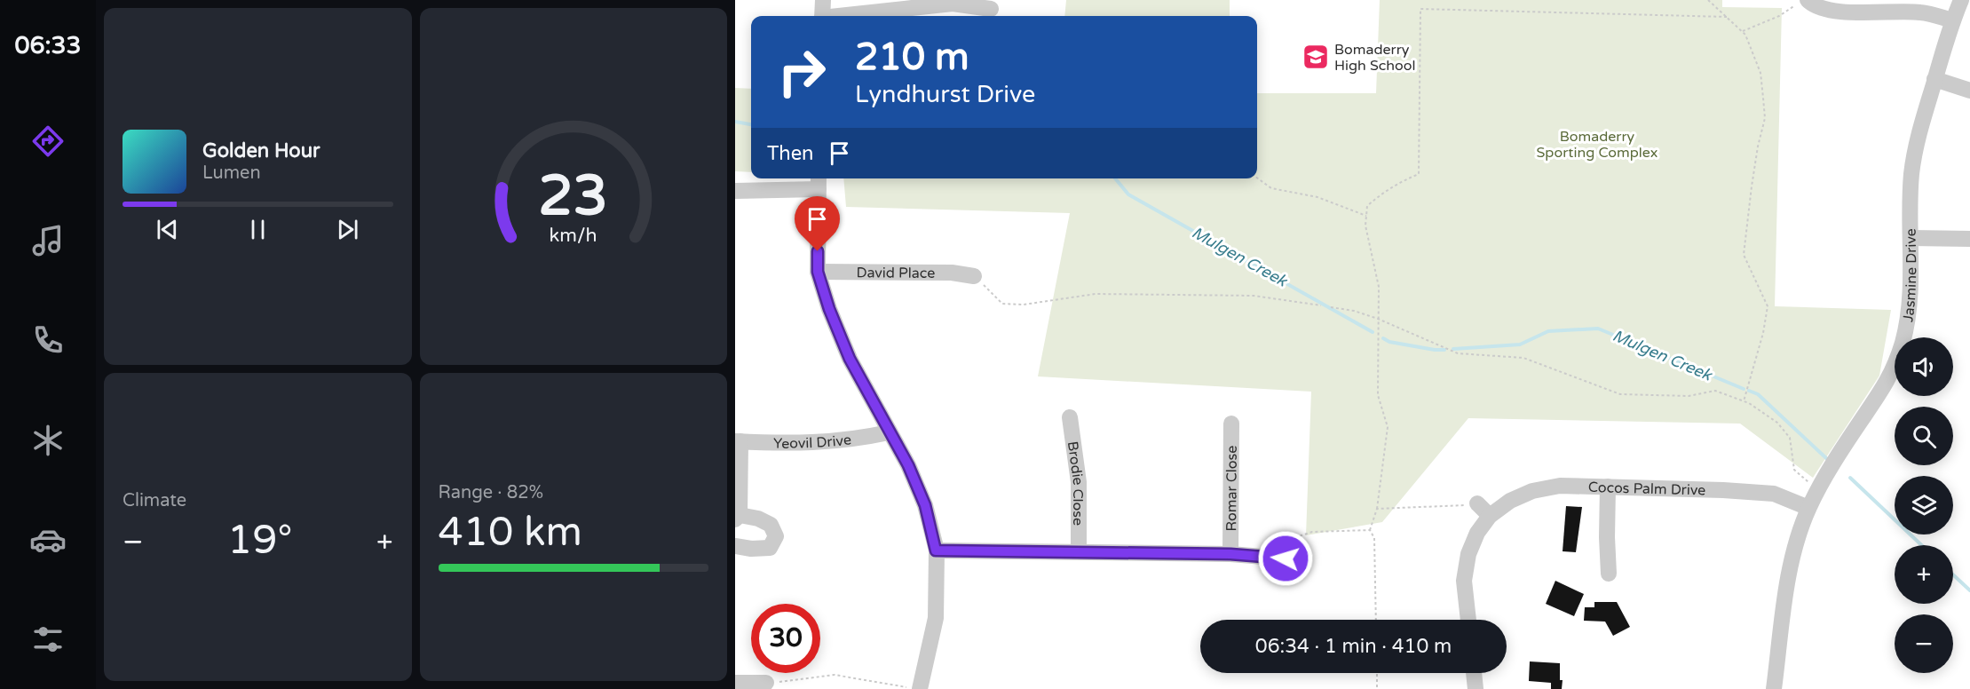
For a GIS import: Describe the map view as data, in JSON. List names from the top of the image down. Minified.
{"streets":{"street":["David Place","Jasmine Drive","Yeovil Drive","Brodie Close","Cocos Palm Drive","Romar Close"]},"crossings":[["Jasmine Drive","Cocos Palm Drive"]],"water":["Mulgen Creek"],"parks":["Bomaderry Sporting Complex"],"places":{"school or university":["Bomaderry High School"]},"page":{"tabs":"06:33","turn":["210 m","Lyndhurst Drive"],"then":"Then","song":["Golden Hour","Lumen"],"map_buttons":["+","−"],"tile":["Climate",["Range · 82%","410 km"]],"heat":["−","19°","+"],"limit":"30","trip":"06:34 · 1 min · 410 m","gauge":["23","km/h"]}}
